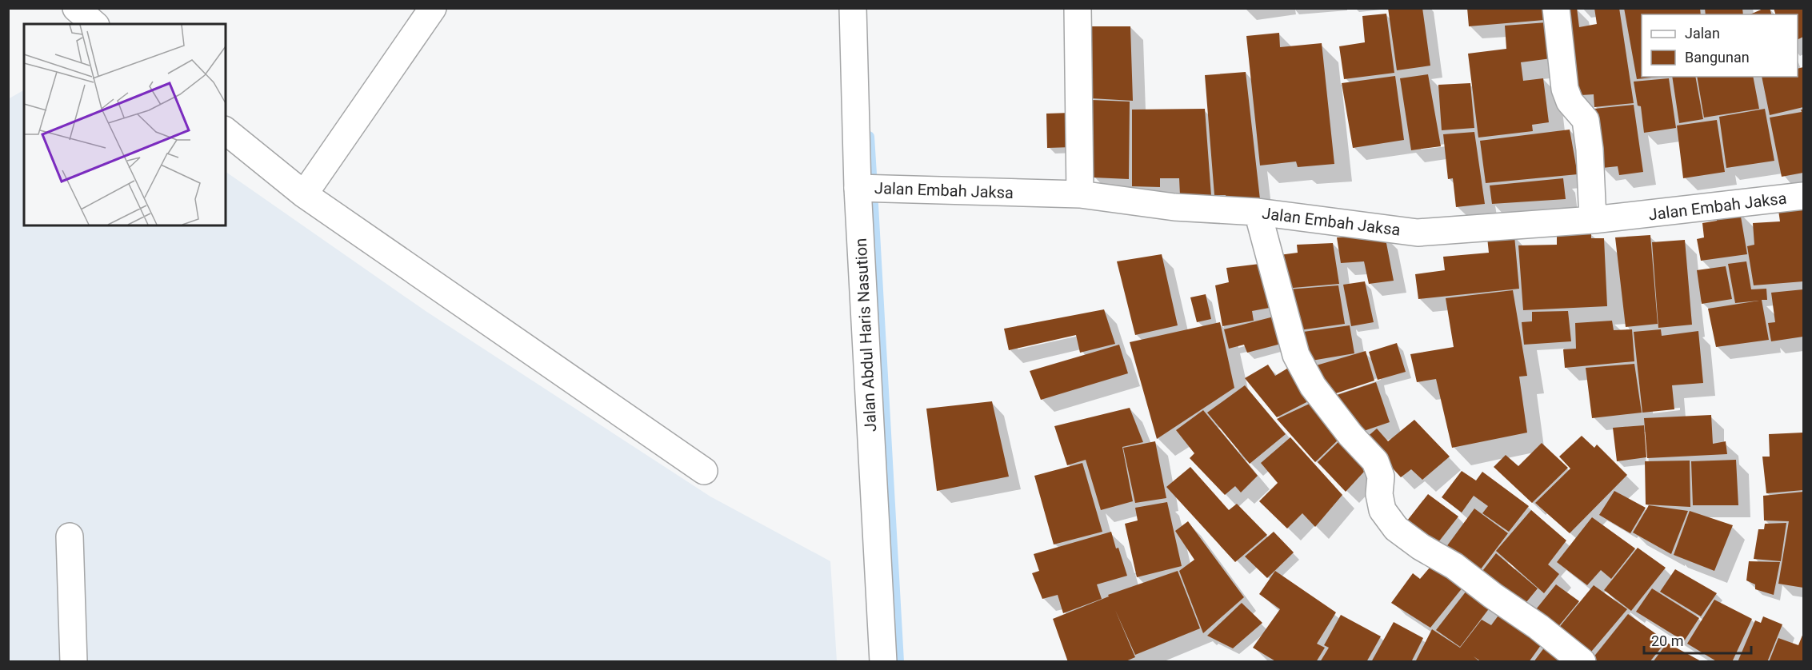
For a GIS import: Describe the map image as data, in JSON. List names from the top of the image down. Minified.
{"streets":{"main road":["Jalan Embah Jaksa","Jalan Abdul Haris Nasution"]},"crossings":[["Jalan Embah Jaksa","Jalan Abdul Haris Nasution"]],"legend":["Jalan","Bangunan"],"scale_bar":"20 m"}
